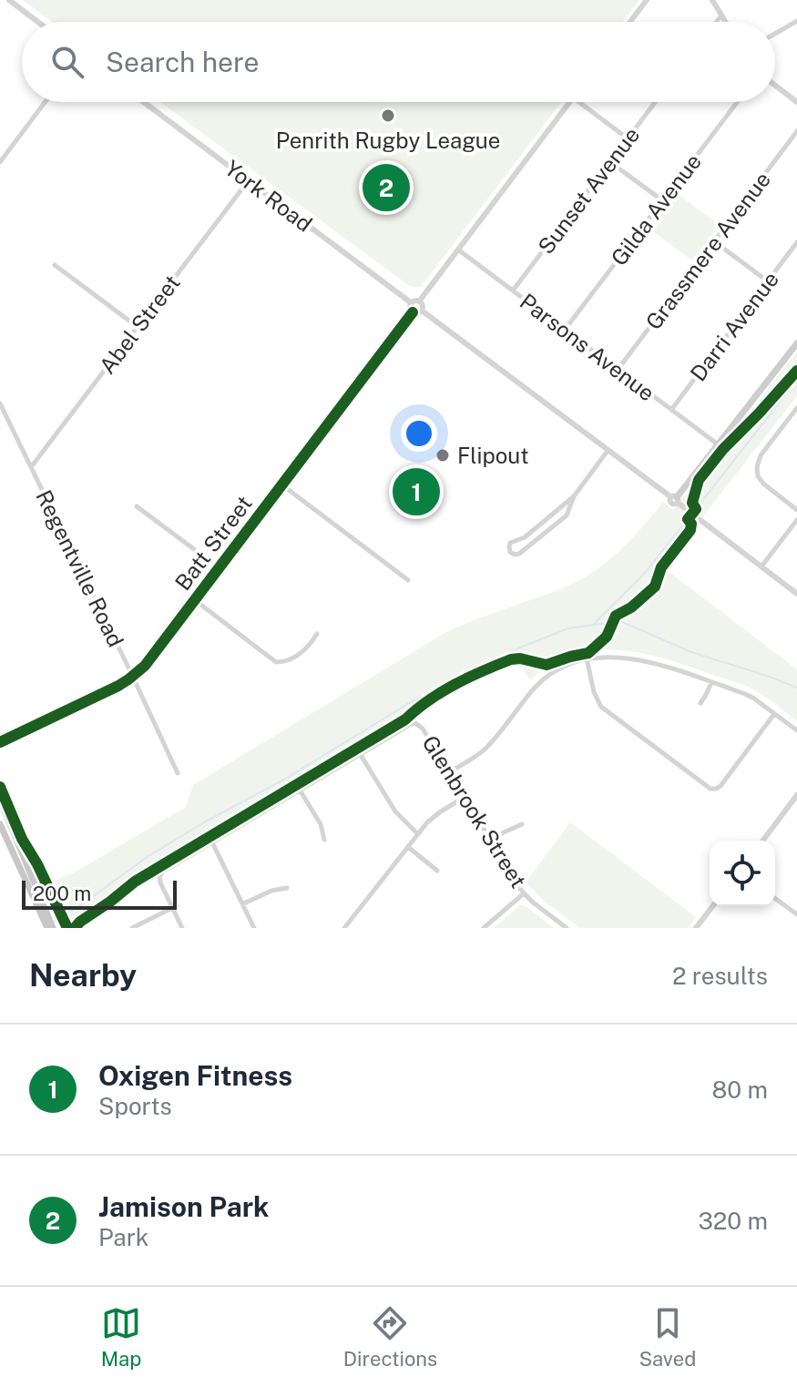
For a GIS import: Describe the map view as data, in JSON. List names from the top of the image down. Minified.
{"streets":{"street":["Sunset Avenue","York Road","Gilda Avenue","Grassmere Avenue","Abel Street","Darri Avenue","Parsons Avenue","Batt Street","Regentville Road","Glenbrook Street"]},"crossings":[["Sunset Avenue","Parsons Avenue"],["York Road","Abel Street"],["York Road","Batt Street"],["Gilda Avenue","Parsons Avenue"],["Grassmere Avenue","Parsons Avenue"],["Abel Street","Regentville Road"],["Darri Avenue","Parsons Avenue"],["Batt Street","Regentville Road"]],"places":["Penrith Rugby League","Flipout"],"scale_bar":"200 m","page":{"search":"Search here","pins":["2","1"],"scale":"200 m","heading":["Nearby","2 results"],"list":[{"mark":"1","name":"Oxigen Fitness","note":"Sports","value":"80 m"},{"mark":"2","name":"Jamison Park","note":"Park","value":"320 m"}],"nav":["Map","Directions","Saved"]}}
